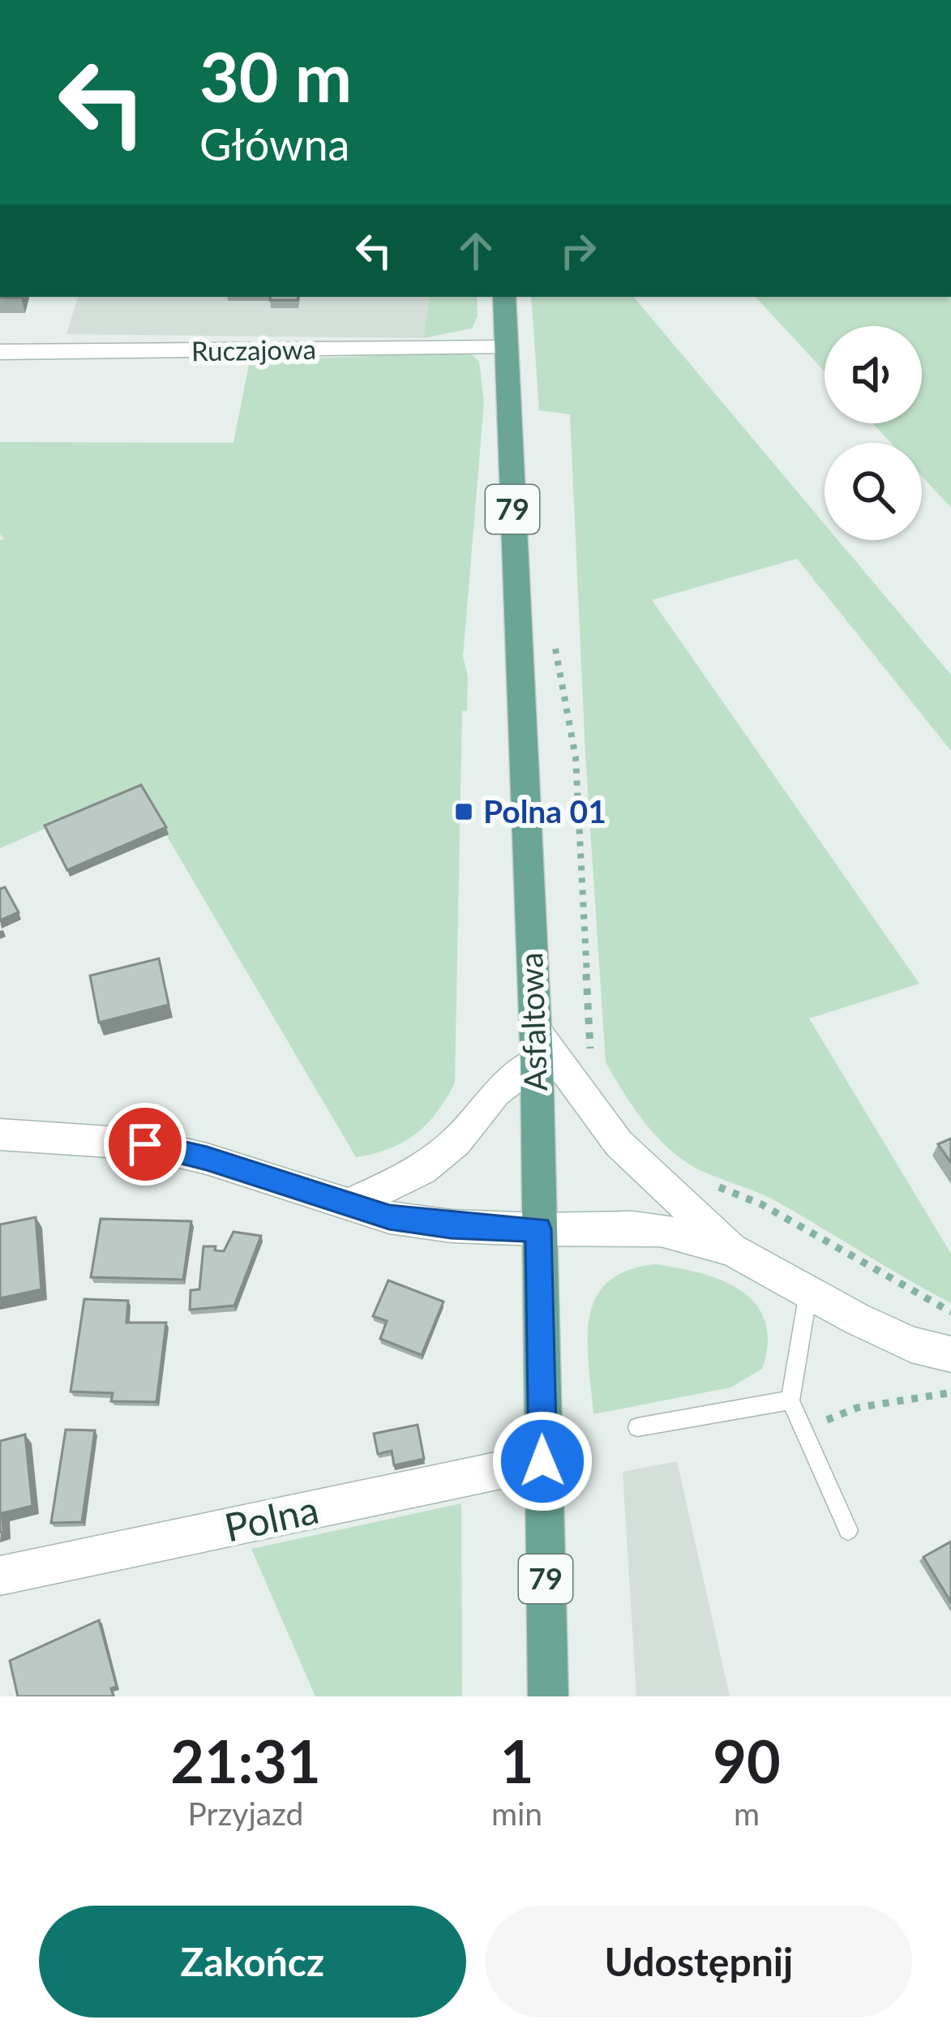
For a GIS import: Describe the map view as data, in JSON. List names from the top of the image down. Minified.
{"streets":{"main road":["79","Asfaltowa"],"street":["Ruczajowa","Polna"]},"crossings":[["Ruczajowa","79"],["Ruczajowa","Asfaltowa"],["79","Asfaltowa"],["Asfaltowa","Polna"]],"places":{"transit":["Polna 01"]},"page":{"turn":["30 m","Główna"],"eta":["21:31","Przyjazd","1","min","90","m"],"buttons":["Zakończ","Udostępnij"]}}
